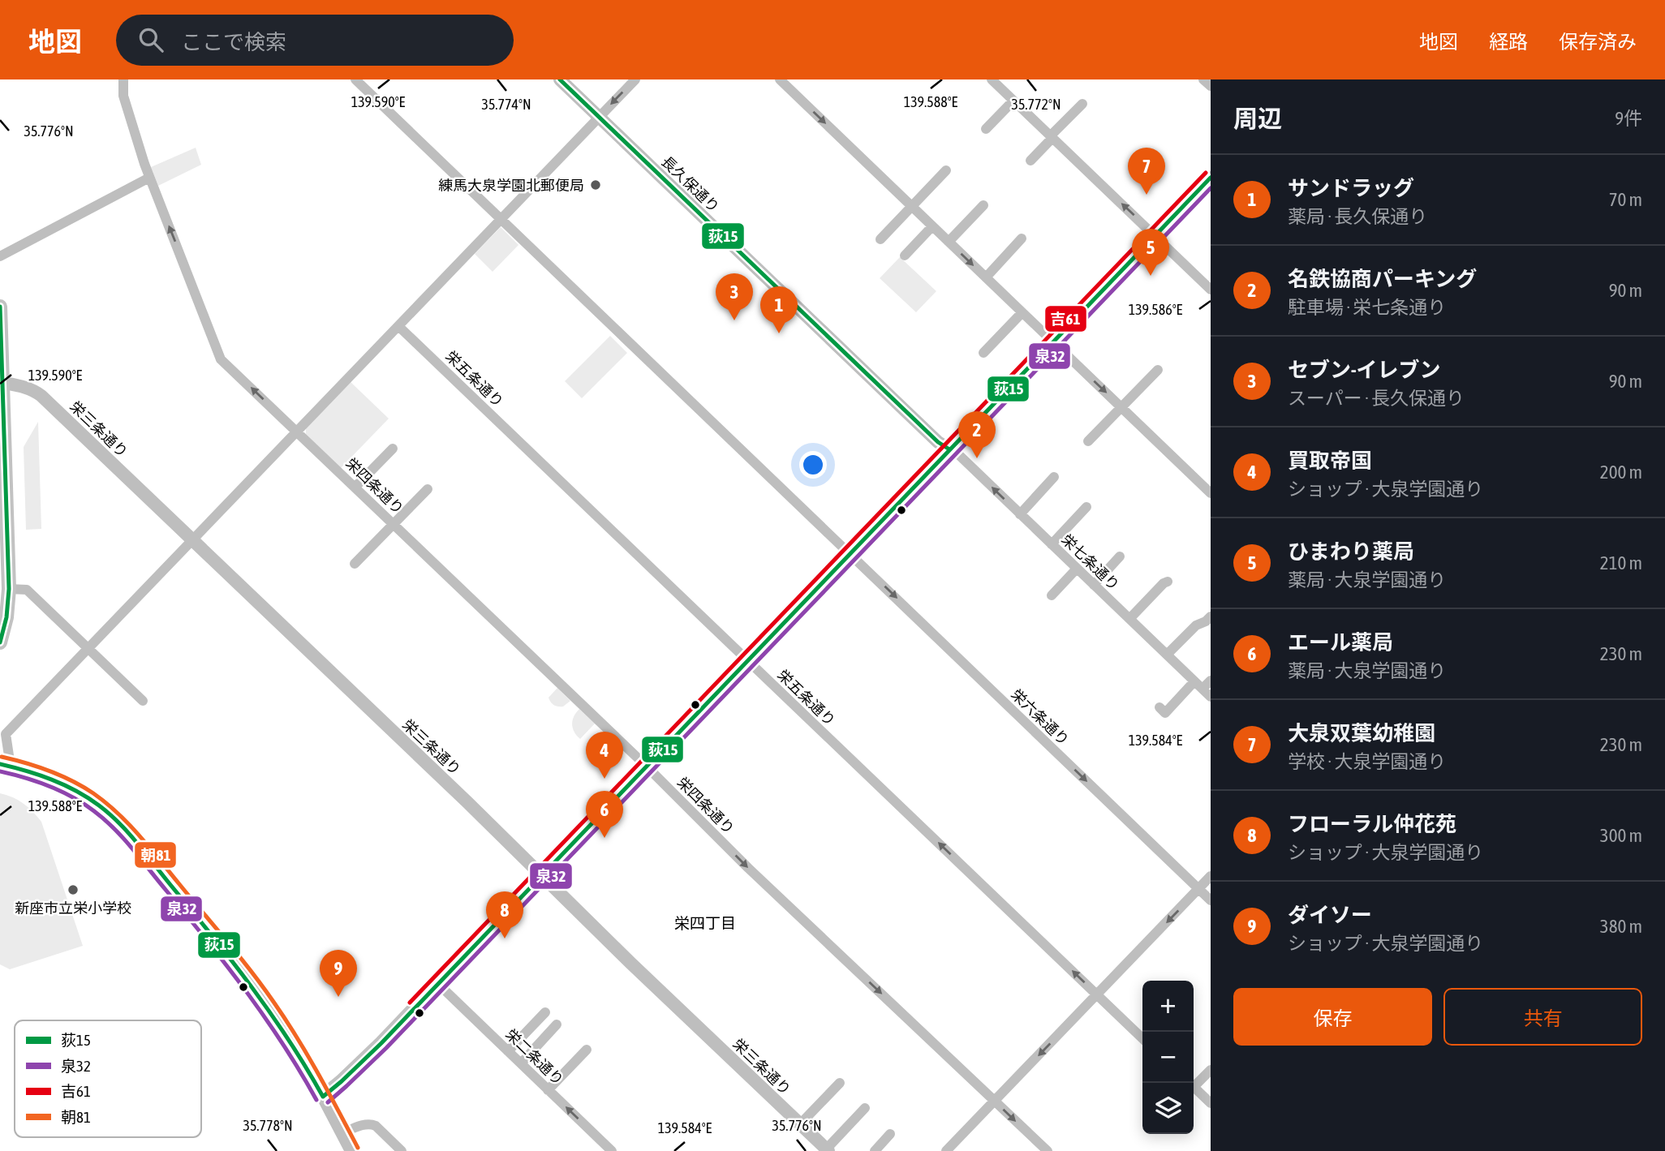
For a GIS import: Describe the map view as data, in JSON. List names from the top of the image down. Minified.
{"streets":{"street":["長久保通り","栄五条通り","栄三条通り","栄四条通り","栄七条通り","栄六条通り","栄二条通り"]},"crossings":[["長久保通り","栄七条通り"]],"one_way":["栄五条通り","栄六条通り","栄二条通り"],"districts":["栄四丁目"],"places":["練馬大泉学園北郵便局","新座市立栄小学校"],"lines":["transit line 荻15","transit line 吉61","transit line 泉32","transit line 朝81"],"legend":["荻15","泉32","吉61","朝81"],"page":{"header":"地図","search":"ここで検索","nav":["地図","経路","保存済み"],"heading":["周辺","9件"],"pins":["7","5","3","1","2","4","6","8","9"],"list":[{"mark":"1","name":"サンドラッグ","note":"薬局 · 長久保通り","value":"70 m"},{"mark":"2","name":"名鉄協商パーキング","note":"駐車場 · 栄七条通り","value":"90 m"},{"mark":"3","name":"セブン-イレブン","note":"スーパー · 長久保通り","value":"90 m"},{"mark":"4","name":"買取帝国","note":"ショップ · 大泉学園通り","value":"200 m"},{"mark":"5","name":"ひまわり薬局","note":"薬局 · 大泉学園通り","value":"210 m"},{"mark":"6","name":"エール薬局","note":"薬局 · 大泉学園通り","value":"230 m"},{"mark":"7","name":"大泉双葉幼稚園","note":"学校 · 大泉学園通り","value":"230 m"},{"mark":"8","name":"フローラル仲花苑","note":"ショップ · 大泉学園通り","value":"300 m"},{"mark":"9","name":"ダイソー","note":"ショップ · 大泉学園通り","value":"380 m"}],"buttons":["保存","共有"],"map_buttons":["+","−"]},"coordinates":["139.590°E","139.588°E","35.774°N","35.772°N","35.776°N","139.586°E","139.584°E","35.778°N"]}
